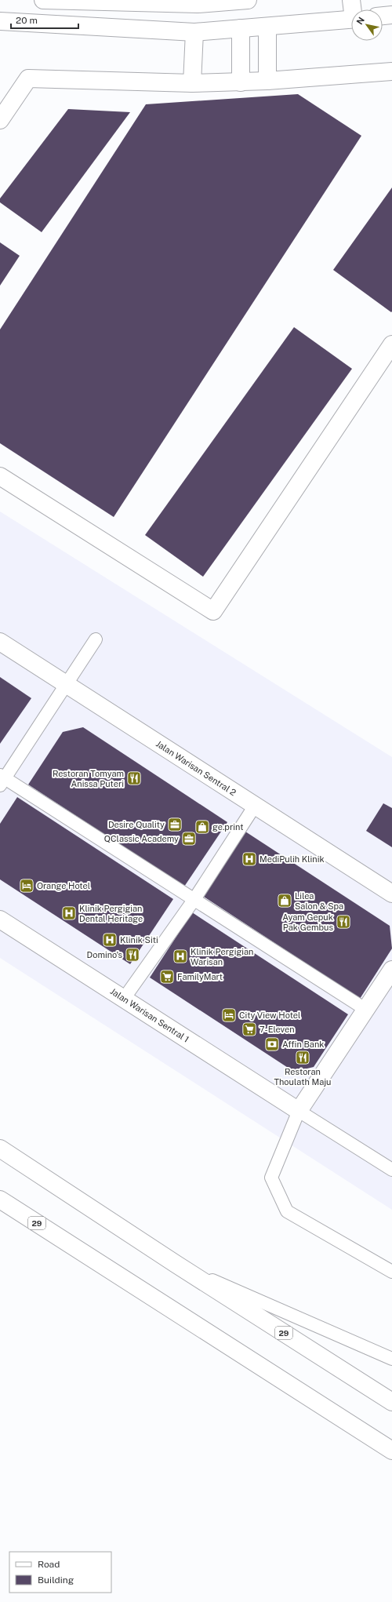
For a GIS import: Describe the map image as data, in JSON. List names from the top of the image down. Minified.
{"streets":{"main road":["Jalan Warisan Sentral 2","Jalan Warisan Sentral 1","29"]},"places":{"restaurant":["Restoran Tomyam Anissa Puteri","Ayam Gepuk Pak Gembus","Domino's","Restoran Thoulath Maju"],"office":["Desire Quality","QClassic Academy"],"shop":["ge.print","Lilea Salon & Spa"],"hospital":["MediPulih Klinik","Klinik Pergigian Dental Heritage","Klinik Siti","Klinik Pergigian Warisan"],"hotel":["Orange Hotel","City View Hotel"],"supermarket":["FamilyMart","7-Eleven"],"bank":["Affin Bank"]},"legend":["Road","Building"],"scale_bar":"20 m","north":"top left"}
